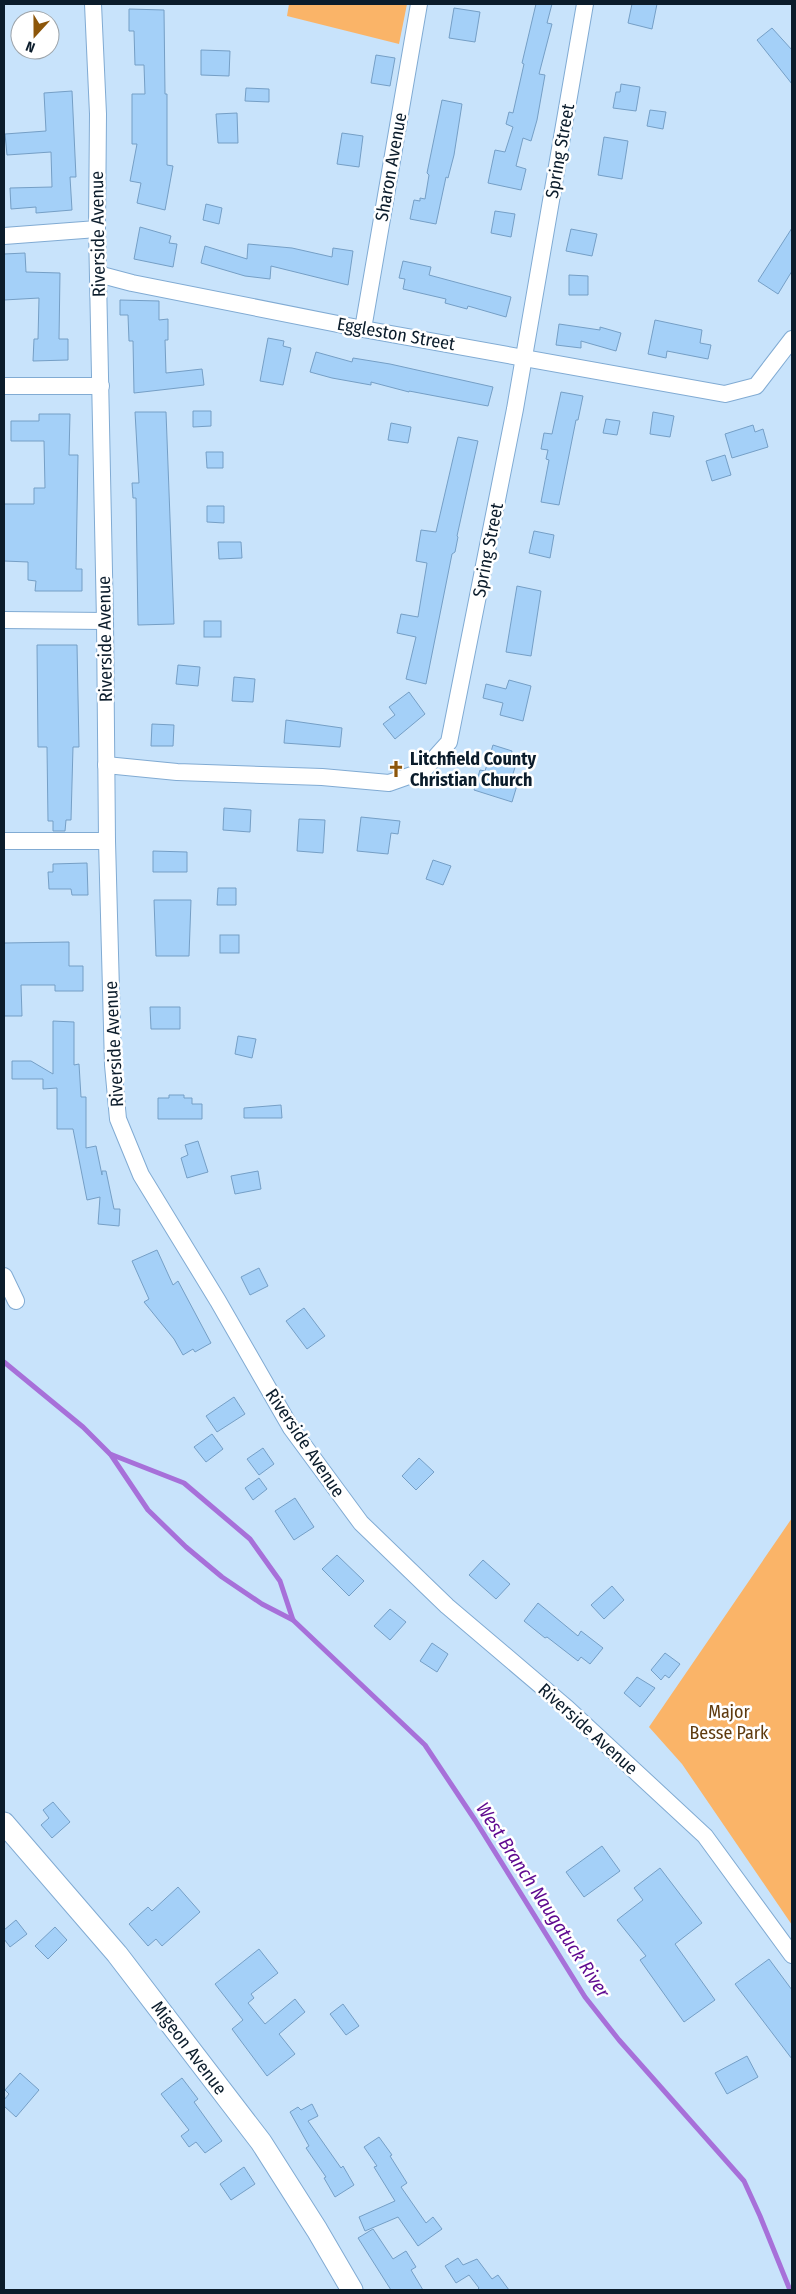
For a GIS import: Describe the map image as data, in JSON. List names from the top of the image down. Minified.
{"streets":{"main road":["Migeon Avenue"],"street":["Spring Street","Sharon Avenue","Riverside Avenue","Eggleston Street"]},"crossings":[["Spring Street","Riverside Avenue"],["Spring Street","Eggleston Street"],["Sharon Avenue","Eggleston Street"],["Riverside Avenue","Eggleston Street"]],"water":["West Branch Naugatuck River"],"parks":["Major Besse Park"],"places":{"church":["Litchfield County Christian Church"]},"north":"bottom"}
